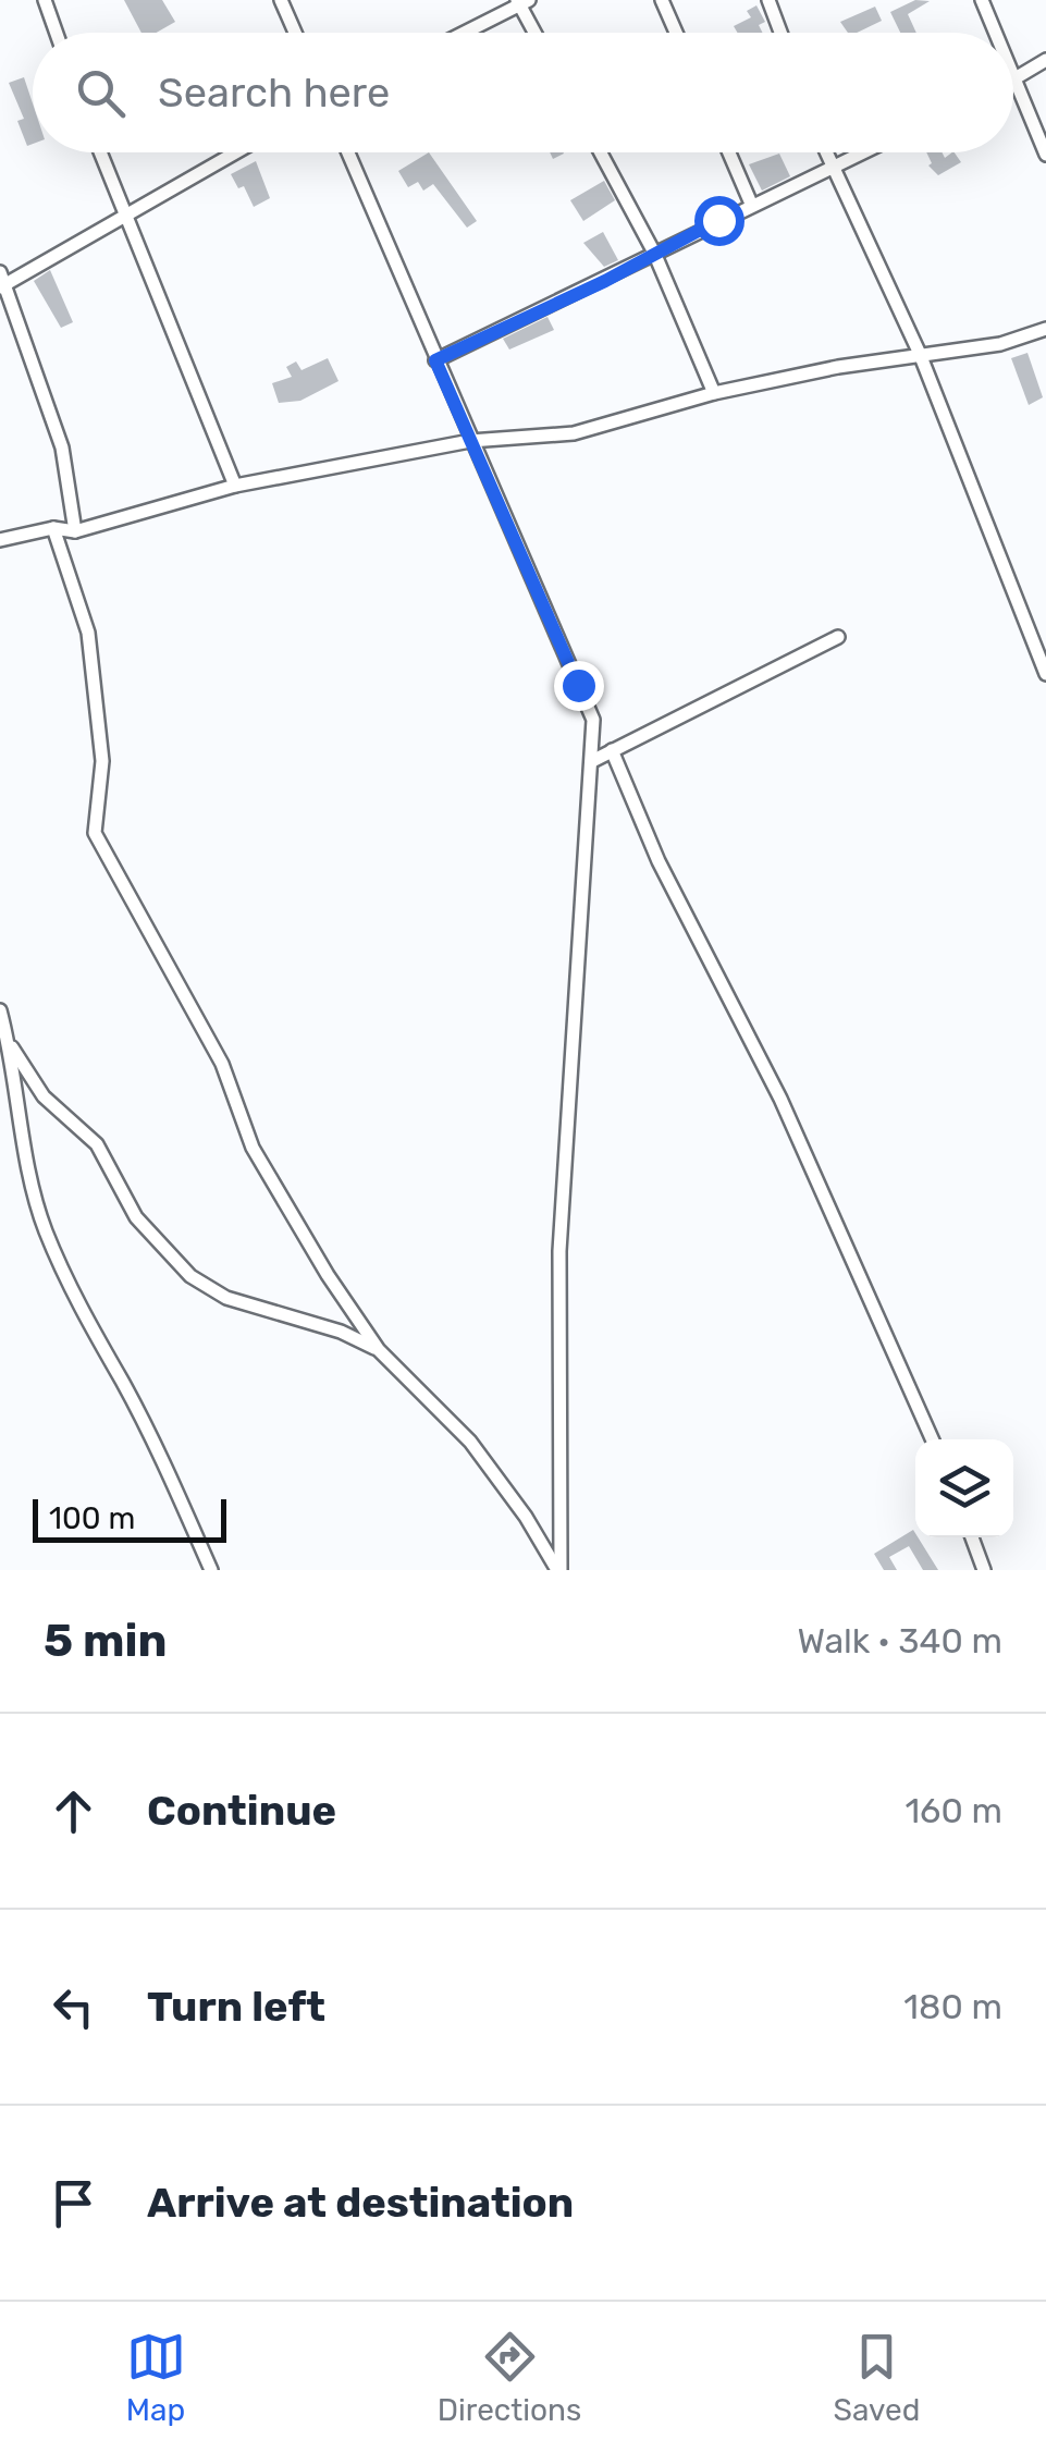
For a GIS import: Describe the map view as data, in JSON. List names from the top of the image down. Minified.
{"scale_bar":"100 m","page":{"search":"Search here","scale":"100 m","heading":["5 min","Walk · 340 m"],"list":[["Continue","160 m"],["Turn left","180 m"],"Arrive at destination"],"nav":["Map","Directions","Saved"]}}
